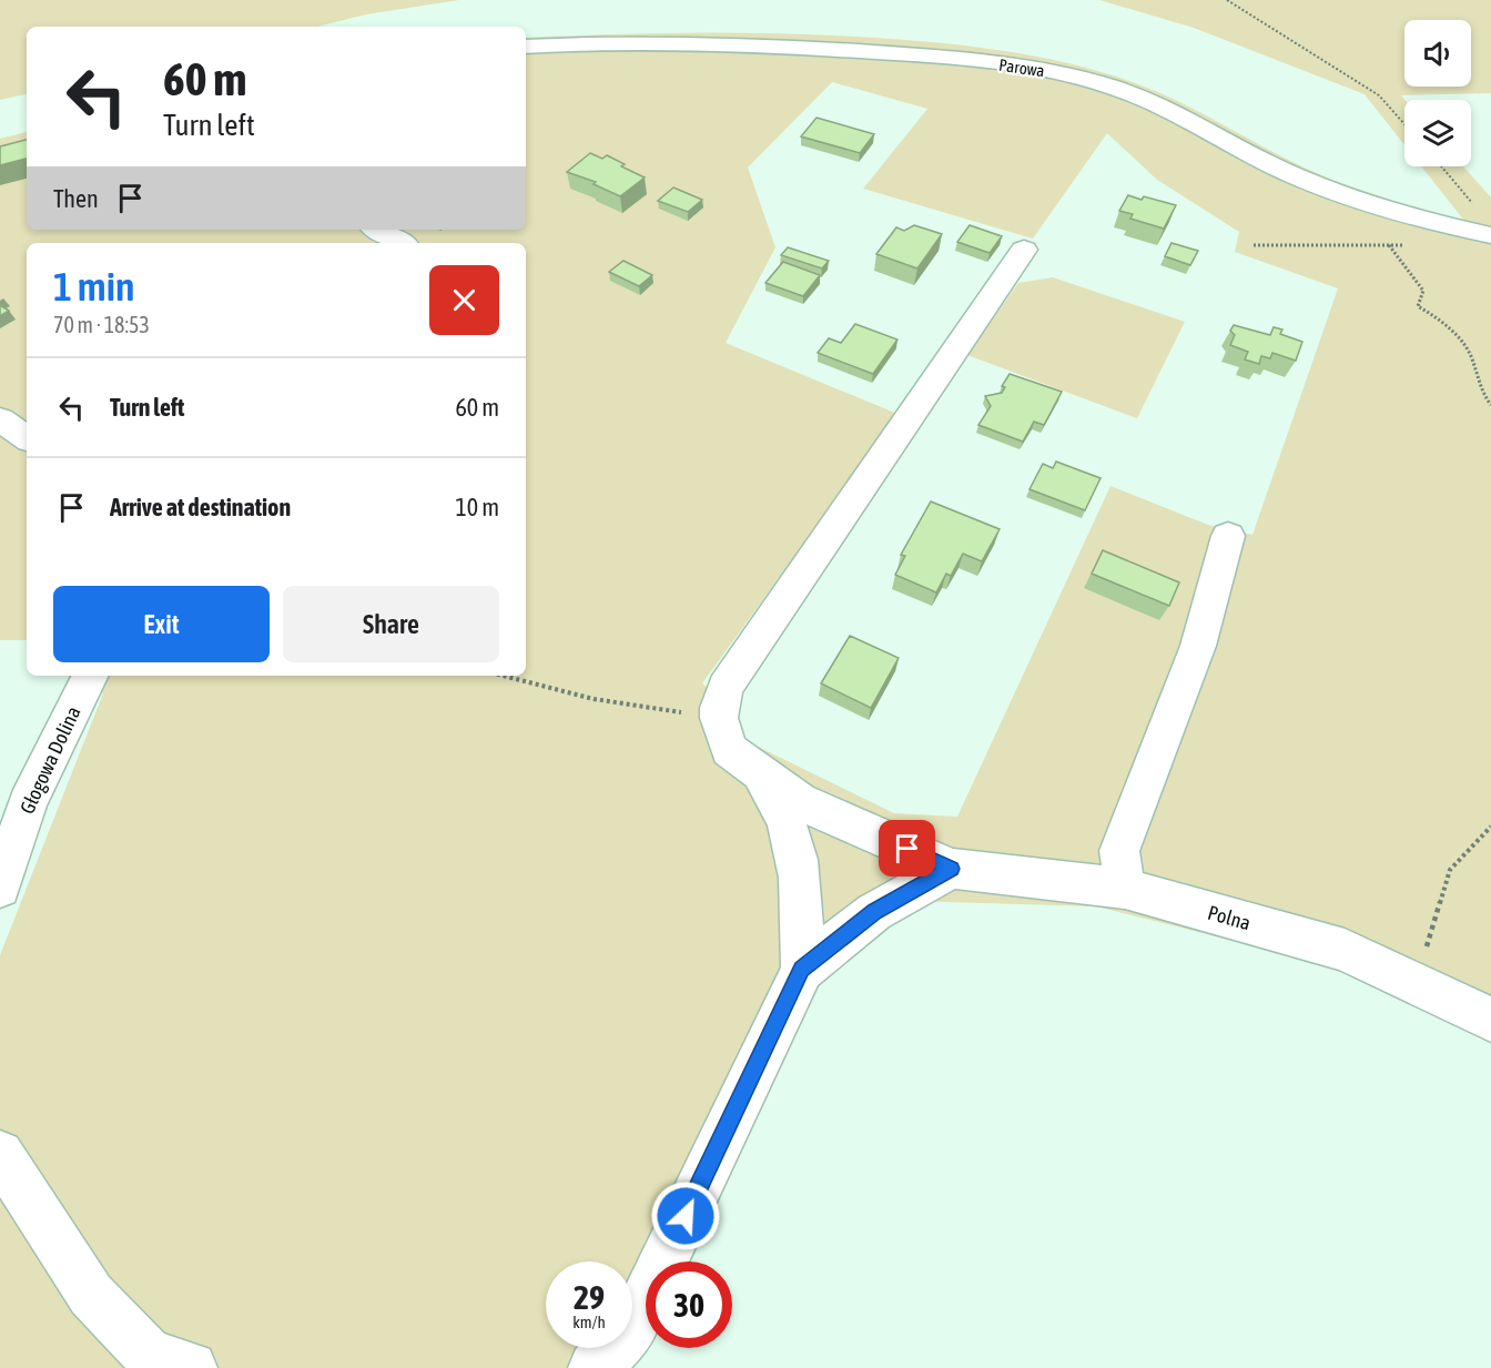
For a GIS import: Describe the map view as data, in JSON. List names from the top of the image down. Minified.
{"streets":{"street":["Parowa","Głogowa Dolina","Polna"]},"page":{"turn":["60 m","Turn left"],"then":"Then","heading":["1 min","70 m · 18:53"],"list":[{"name":"Turn left","value":"60 m"},{"name":"Arrive at destination","value":"10 m"}],"buttons":["Exit","Share"],"speed":"29 km/h","limit":"30"}}
